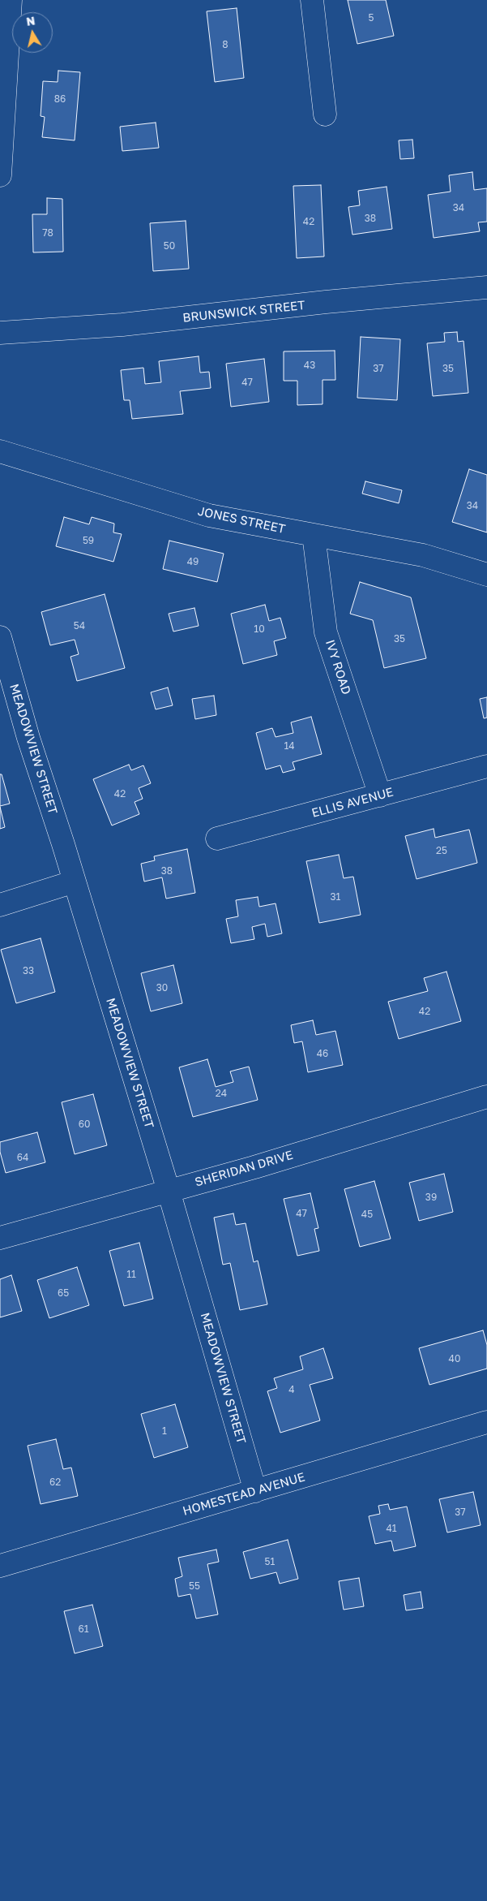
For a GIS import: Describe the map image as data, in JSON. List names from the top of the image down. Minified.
{"streets":{"street":["BRUNSWICK STREET","JONES STREET","IVY ROAD","MEADOWVIEW STREET","ELLIS AVENUE","SHERIDAN DRIVE","HOMESTEAD AVENUE"]},"crossings":[["JONES STREET","IVY ROAD"],["IVY ROAD","ELLIS AVENUE"],["MEADOWVIEW STREET","SHERIDAN DRIVE"],["MEADOWVIEW STREET","HOMESTEAD AVENUE"]],"house_numbers":["5","8","86","34","38","42","78","50","43","37","35","47","34","59","49","54","10","35","14","42","25","38","31","33","30","42","46","24","60","64","39","47","45","11","65","40","4","1","62","37","41","51","55","61"],"north":"top"}
